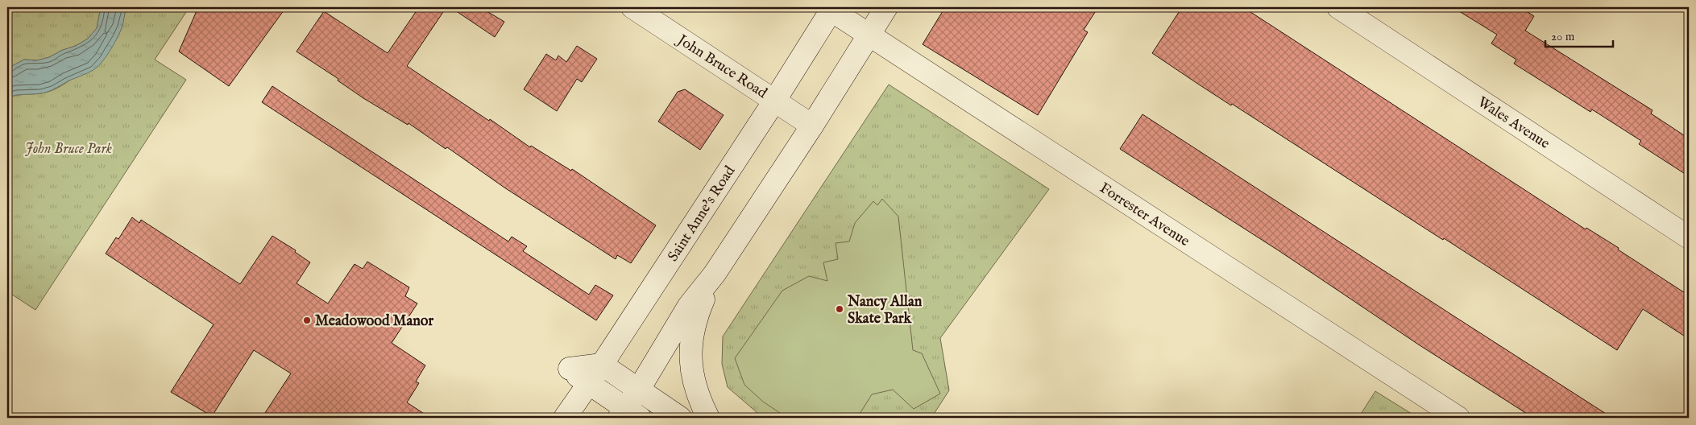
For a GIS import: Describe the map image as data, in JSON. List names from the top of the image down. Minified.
{"streets":{"street":["John Bruce Road","Wales Avenue","Saint Anne's Road","Forrester Avenue"]},"crossings":[["John Bruce Road","Saint Anne's Road"],["Saint Anne's Road","Forrester Avenue"]],"parks":["John Bruce Park"],"places":["Nancy Allan Skate Park","Meadowood Manor"],"scale_bar":"20 m"}
